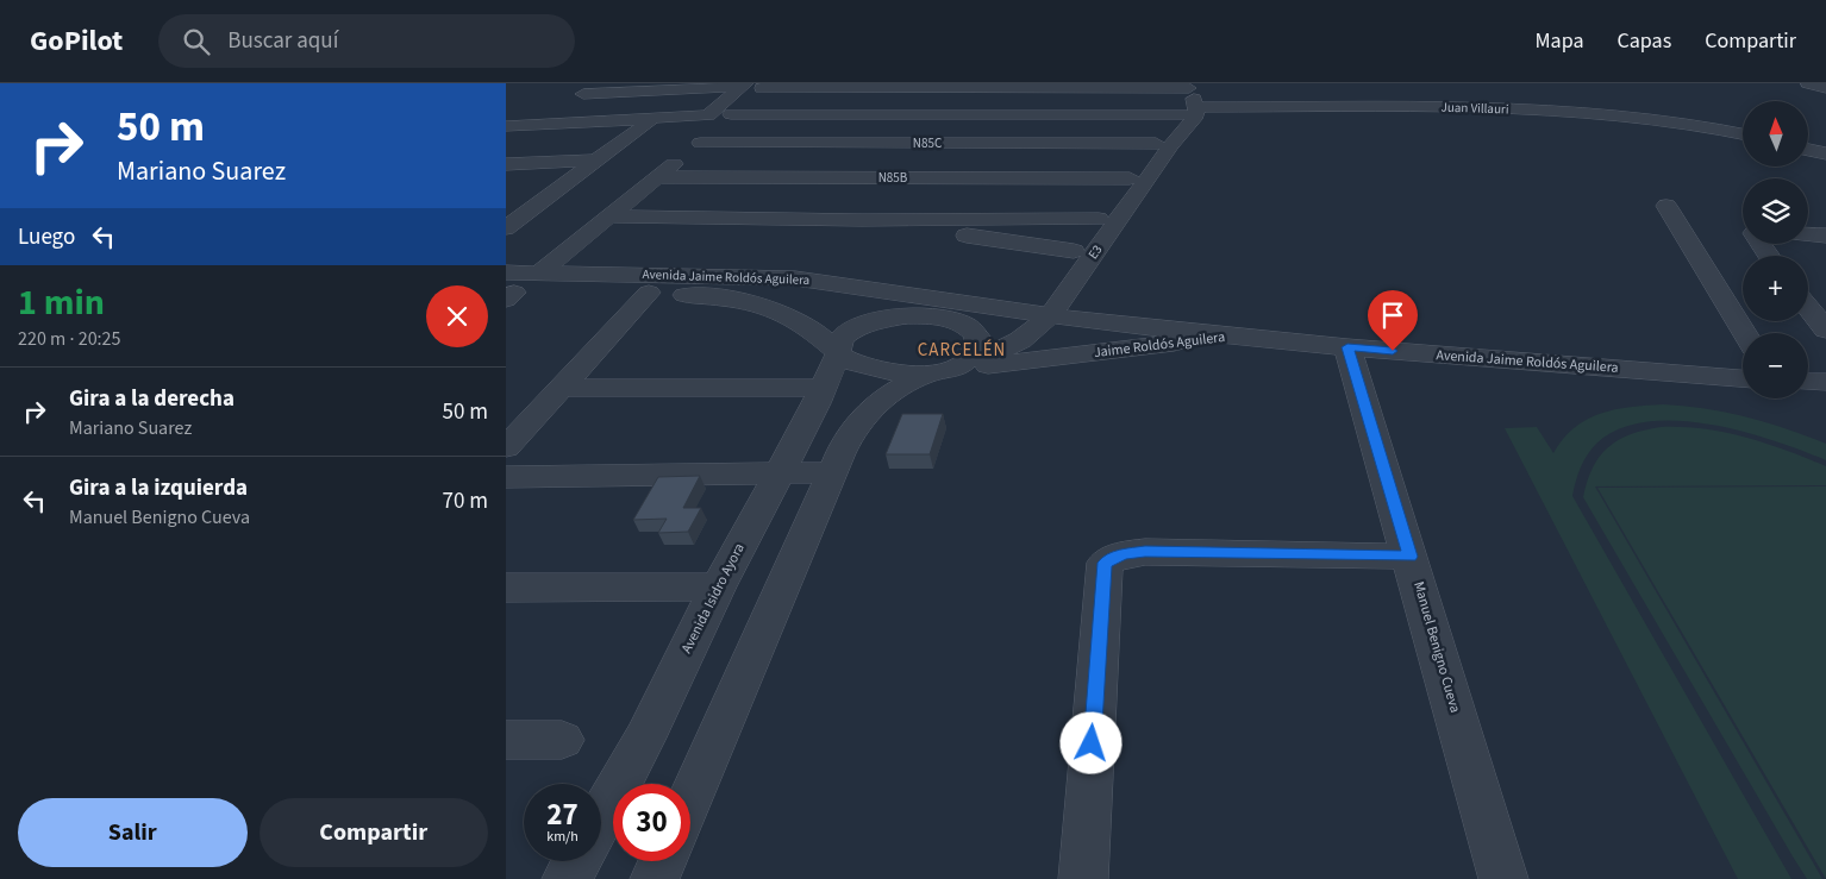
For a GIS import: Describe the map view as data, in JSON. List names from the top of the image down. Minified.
{"streets":{"street":["Juan Villauri","N85C","N85B","E3","Avenida Jaime Roldós Aguilera","Jaime Roldós Aguilera","Avenida Isidro Ayora","Manuel Benigno Cueva"]},"crossings":[["Juan Villauri","E3"],["N85C","E3"],["N85B","E3"],["E3","Avenida Jaime Roldós Aguilera"],["E3","Jaime Roldós Aguilera"],["Avenida Jaime Roldós Aguilera","Jaime Roldós Aguilera"],["Avenida Jaime Roldós Aguilera","Avenida Isidro Ayora"],["Avenida Jaime Roldós Aguilera","Manuel Benigno Cueva"]],"districts":["CARCELÉN"],"north":"top","page":{"header":"GoPilot","search":"Buscar aquí","nav":["Mapa","Capas","Compartir"],"turn":["50 m","Mariano Suarez"],"map_buttons":["+","−"],"then":"Luego","heading":["1 min","220 m · 20:25"],"list":[{"name":"Gira a la derecha","note":"Mariano Suarez","value":"50 m"},{"name":"Gira a la izquierda","note":"Manuel Benigno Cueva","value":"70 m"}],"speed":"27 km/h","limit":"30","buttons":["Salir","Compartir"]}}
